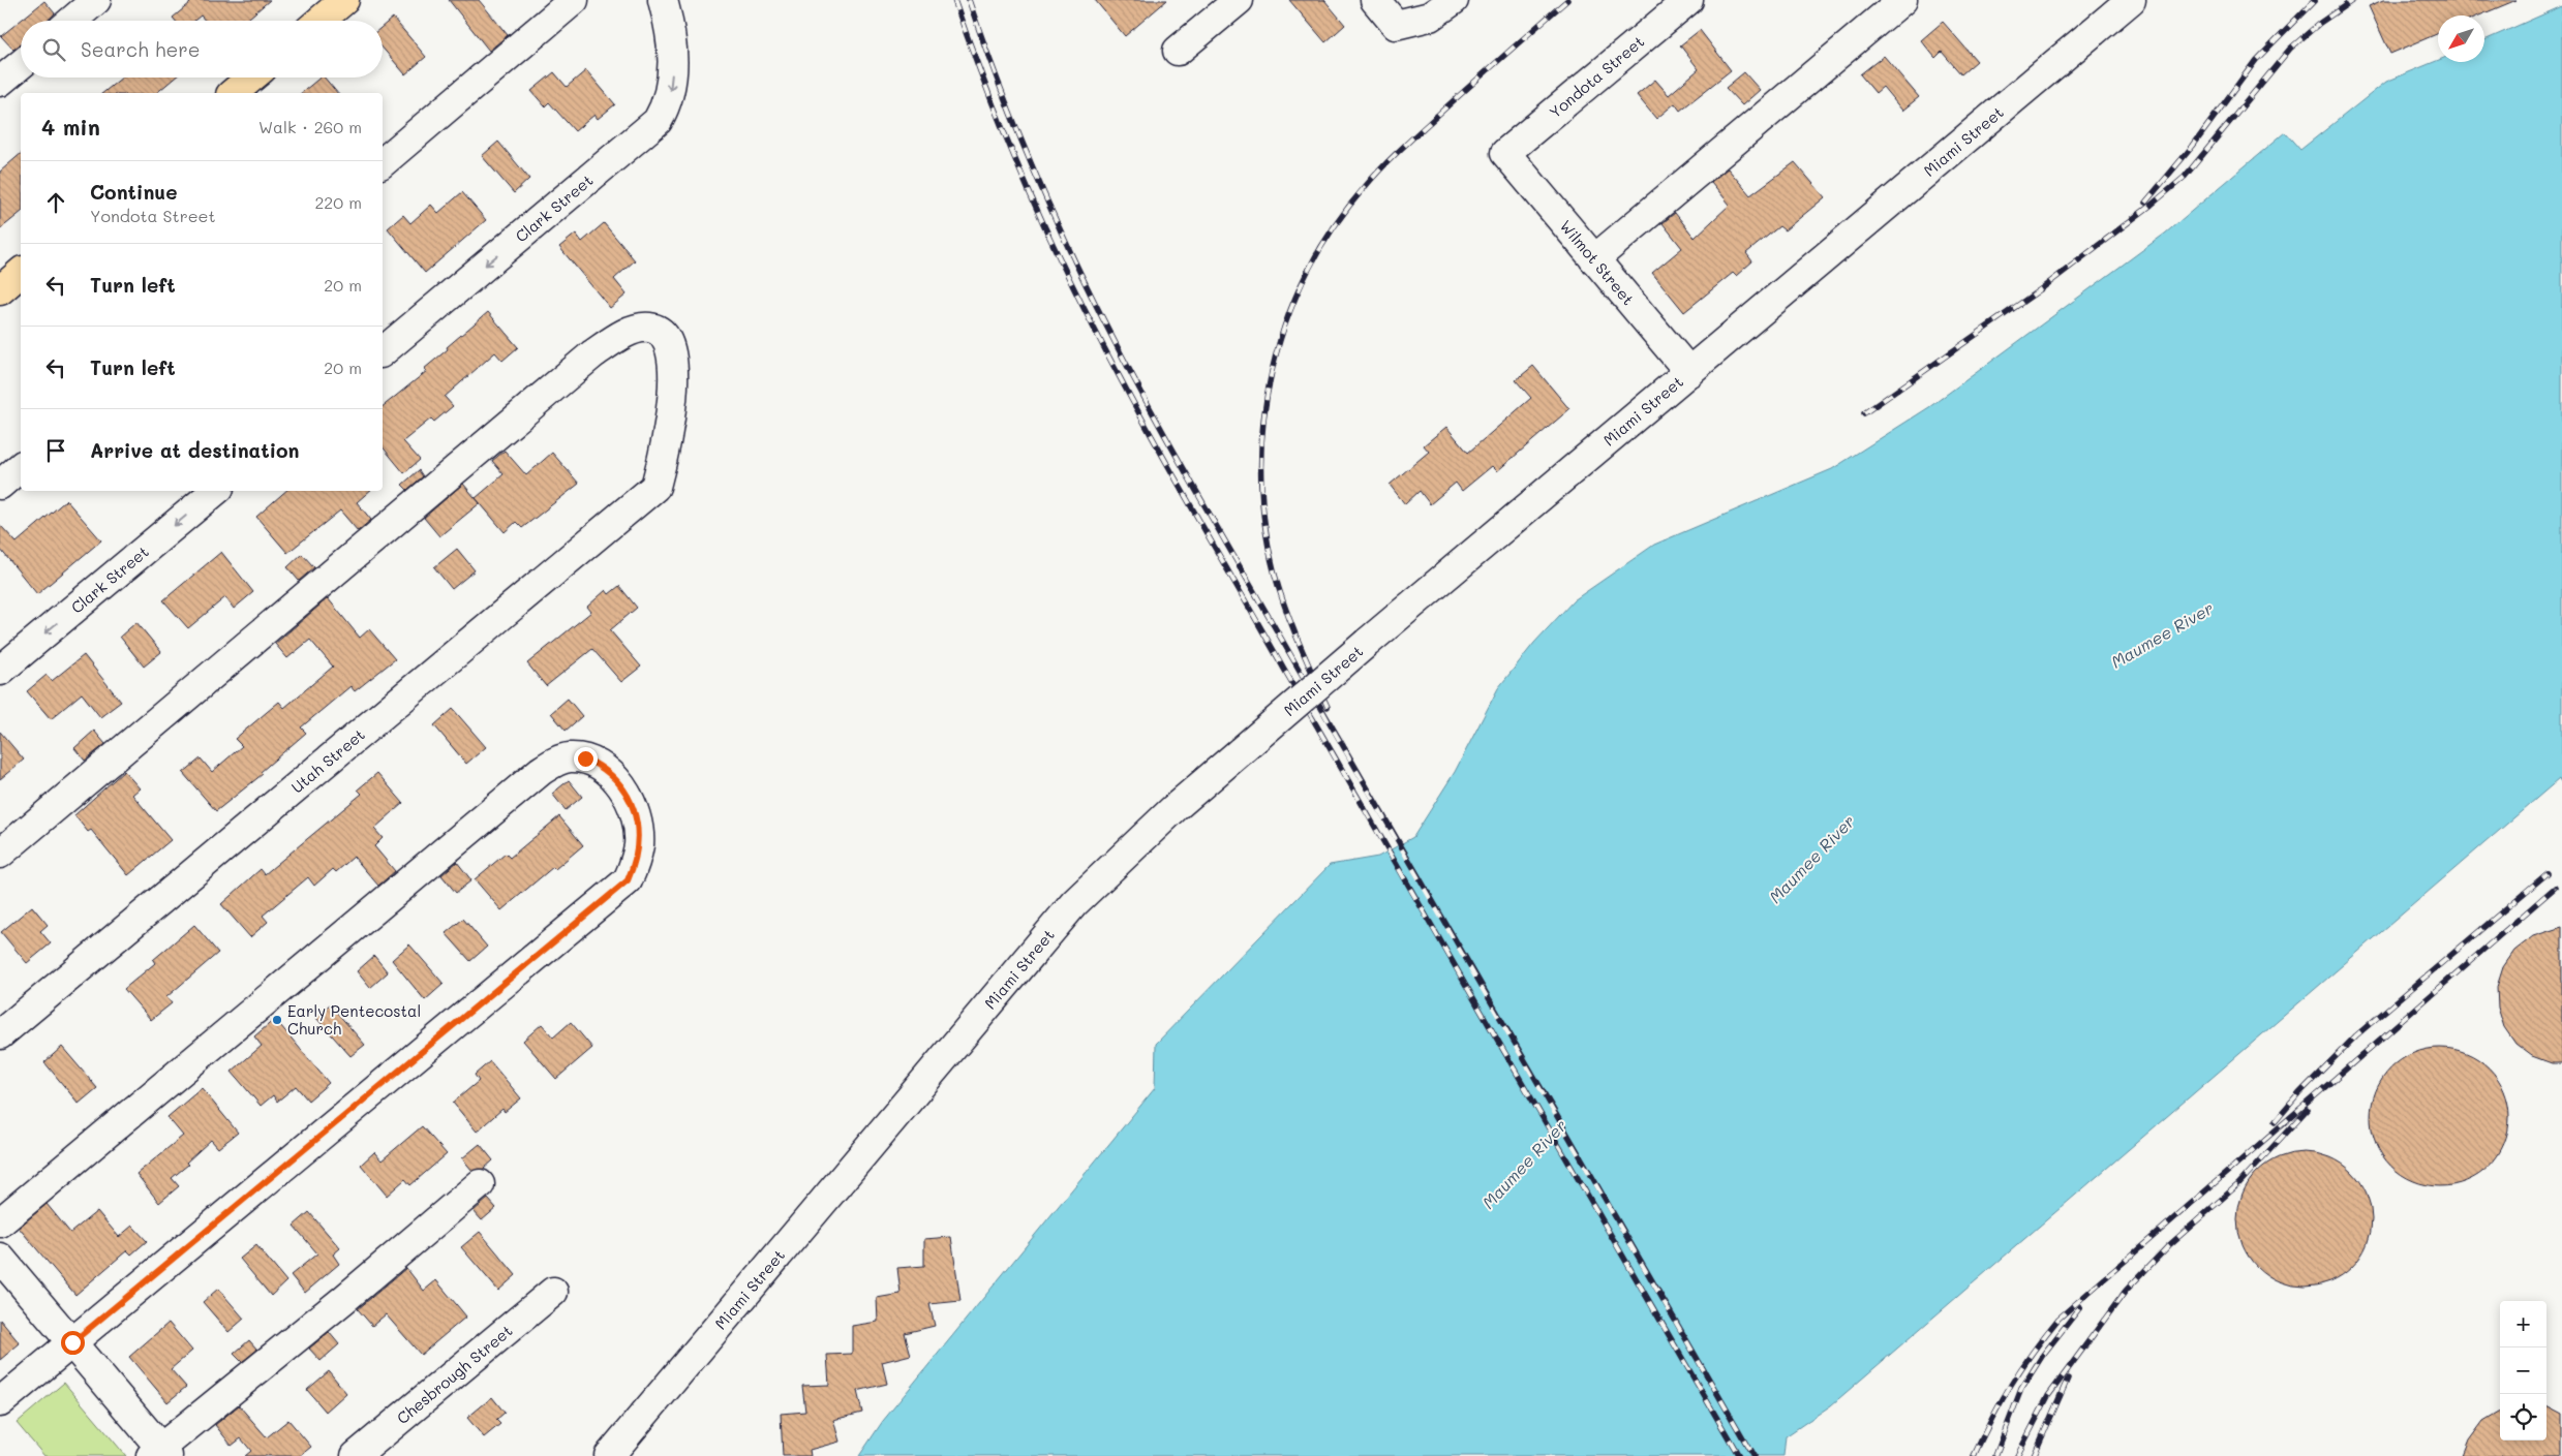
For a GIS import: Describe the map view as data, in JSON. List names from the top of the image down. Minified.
{"streets":{"street":["Yondota Street","Miami Street","Clark Street","Wilmot Street","Utah Street","Chesbrough Street"]},"crossings":[["Yondota Street","Wilmot Street"],["Miami Street","Wilmot Street"]],"one_way":["Clark Street"],"water":["Maumee River"],"places":["Early Pentecostal Church"],"north":"bottom left","page":{"search":"Search here","heading":["4 min","Walk · 260 m"],"list":[["Continue","Yondota Street","220 m"],["Turn left","20 m"],["Turn left","20 m"],"Arrive at destination"],"map_buttons":["+","−"]}}
